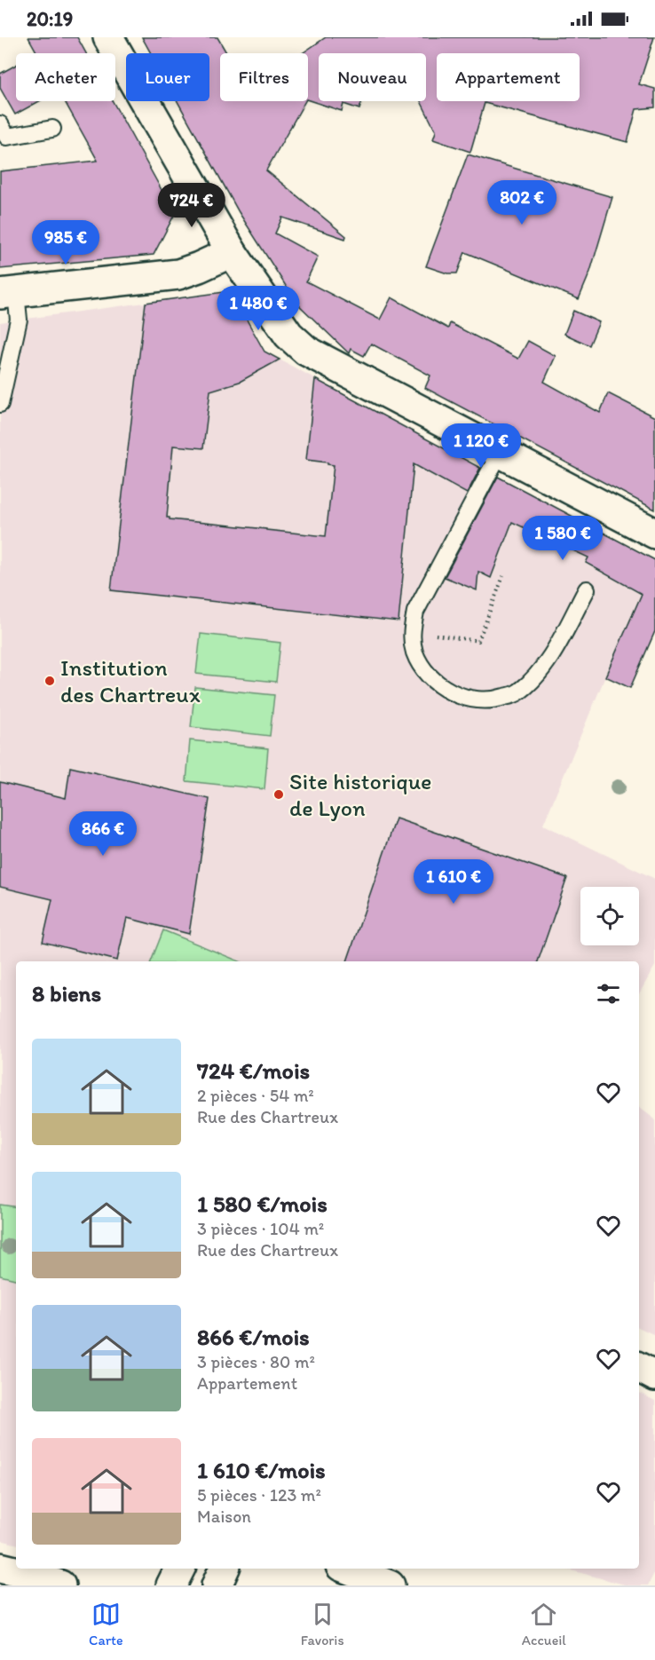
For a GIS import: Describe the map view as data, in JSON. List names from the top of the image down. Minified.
{"places":["Institution des Chartreux","Site historique de Lyon"],"page":{"status":"20:19","chip":["Acheter","Louer","Filtres","Nouveau","Appartement"],"price":["802 €","724 €","985 €","1 480 €","1 120 €","1 580 €","866 €","1 610 €"],"heading":"8 biens","list":[{"name":"724 €/mois","note":"2 pièces · 54 m² · Rue des Chartreux"},{"name":"1 580 €/mois","note":"3 pièces · 104 m² · Rue des Chartreux"},{"name":"866 €/mois","note":"3 pièces · 80 m² · Appartement"},{"name":"1 610 €/mois","note":"5 pièces · 123 m² · Maison"}],"tabs":["Carte","Favoris","Accueil"]}}
